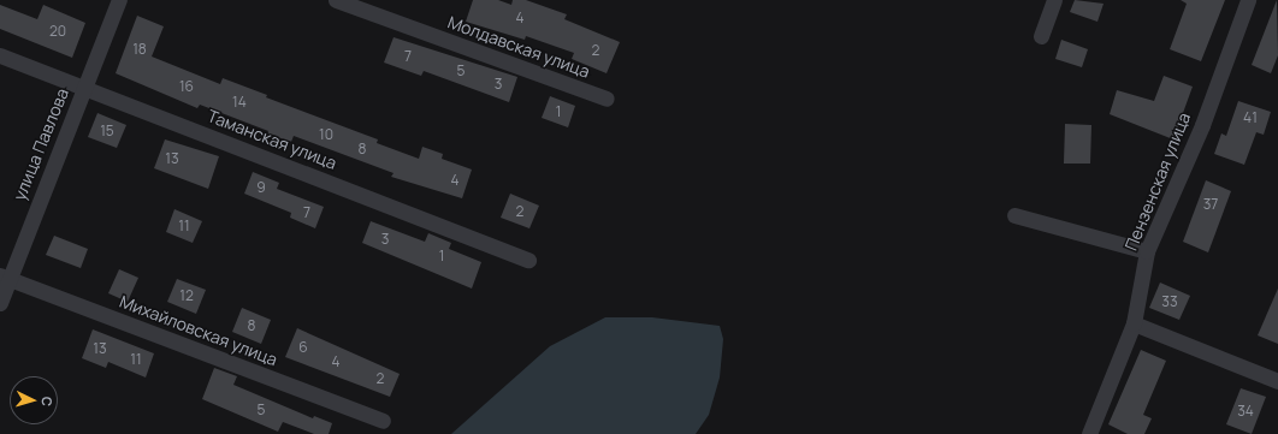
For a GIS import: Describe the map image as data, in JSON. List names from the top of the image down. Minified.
{"streets":{"street":["Молдавская улица","Таманская улица","улица Павлова","Пензенская улица","Михайловская улица"]},"crossings":[["Таманская улица","улица Павлова"],["улица Павлова","Михайловская улица"]],"house_numbers":["4","20","18","2","7","5","3","16","14","1","41","15","10","8","13","4","9","37","2","7","11","3","1","12","33","8","6","13","11","4","2","5","34"],"north":"right"}
